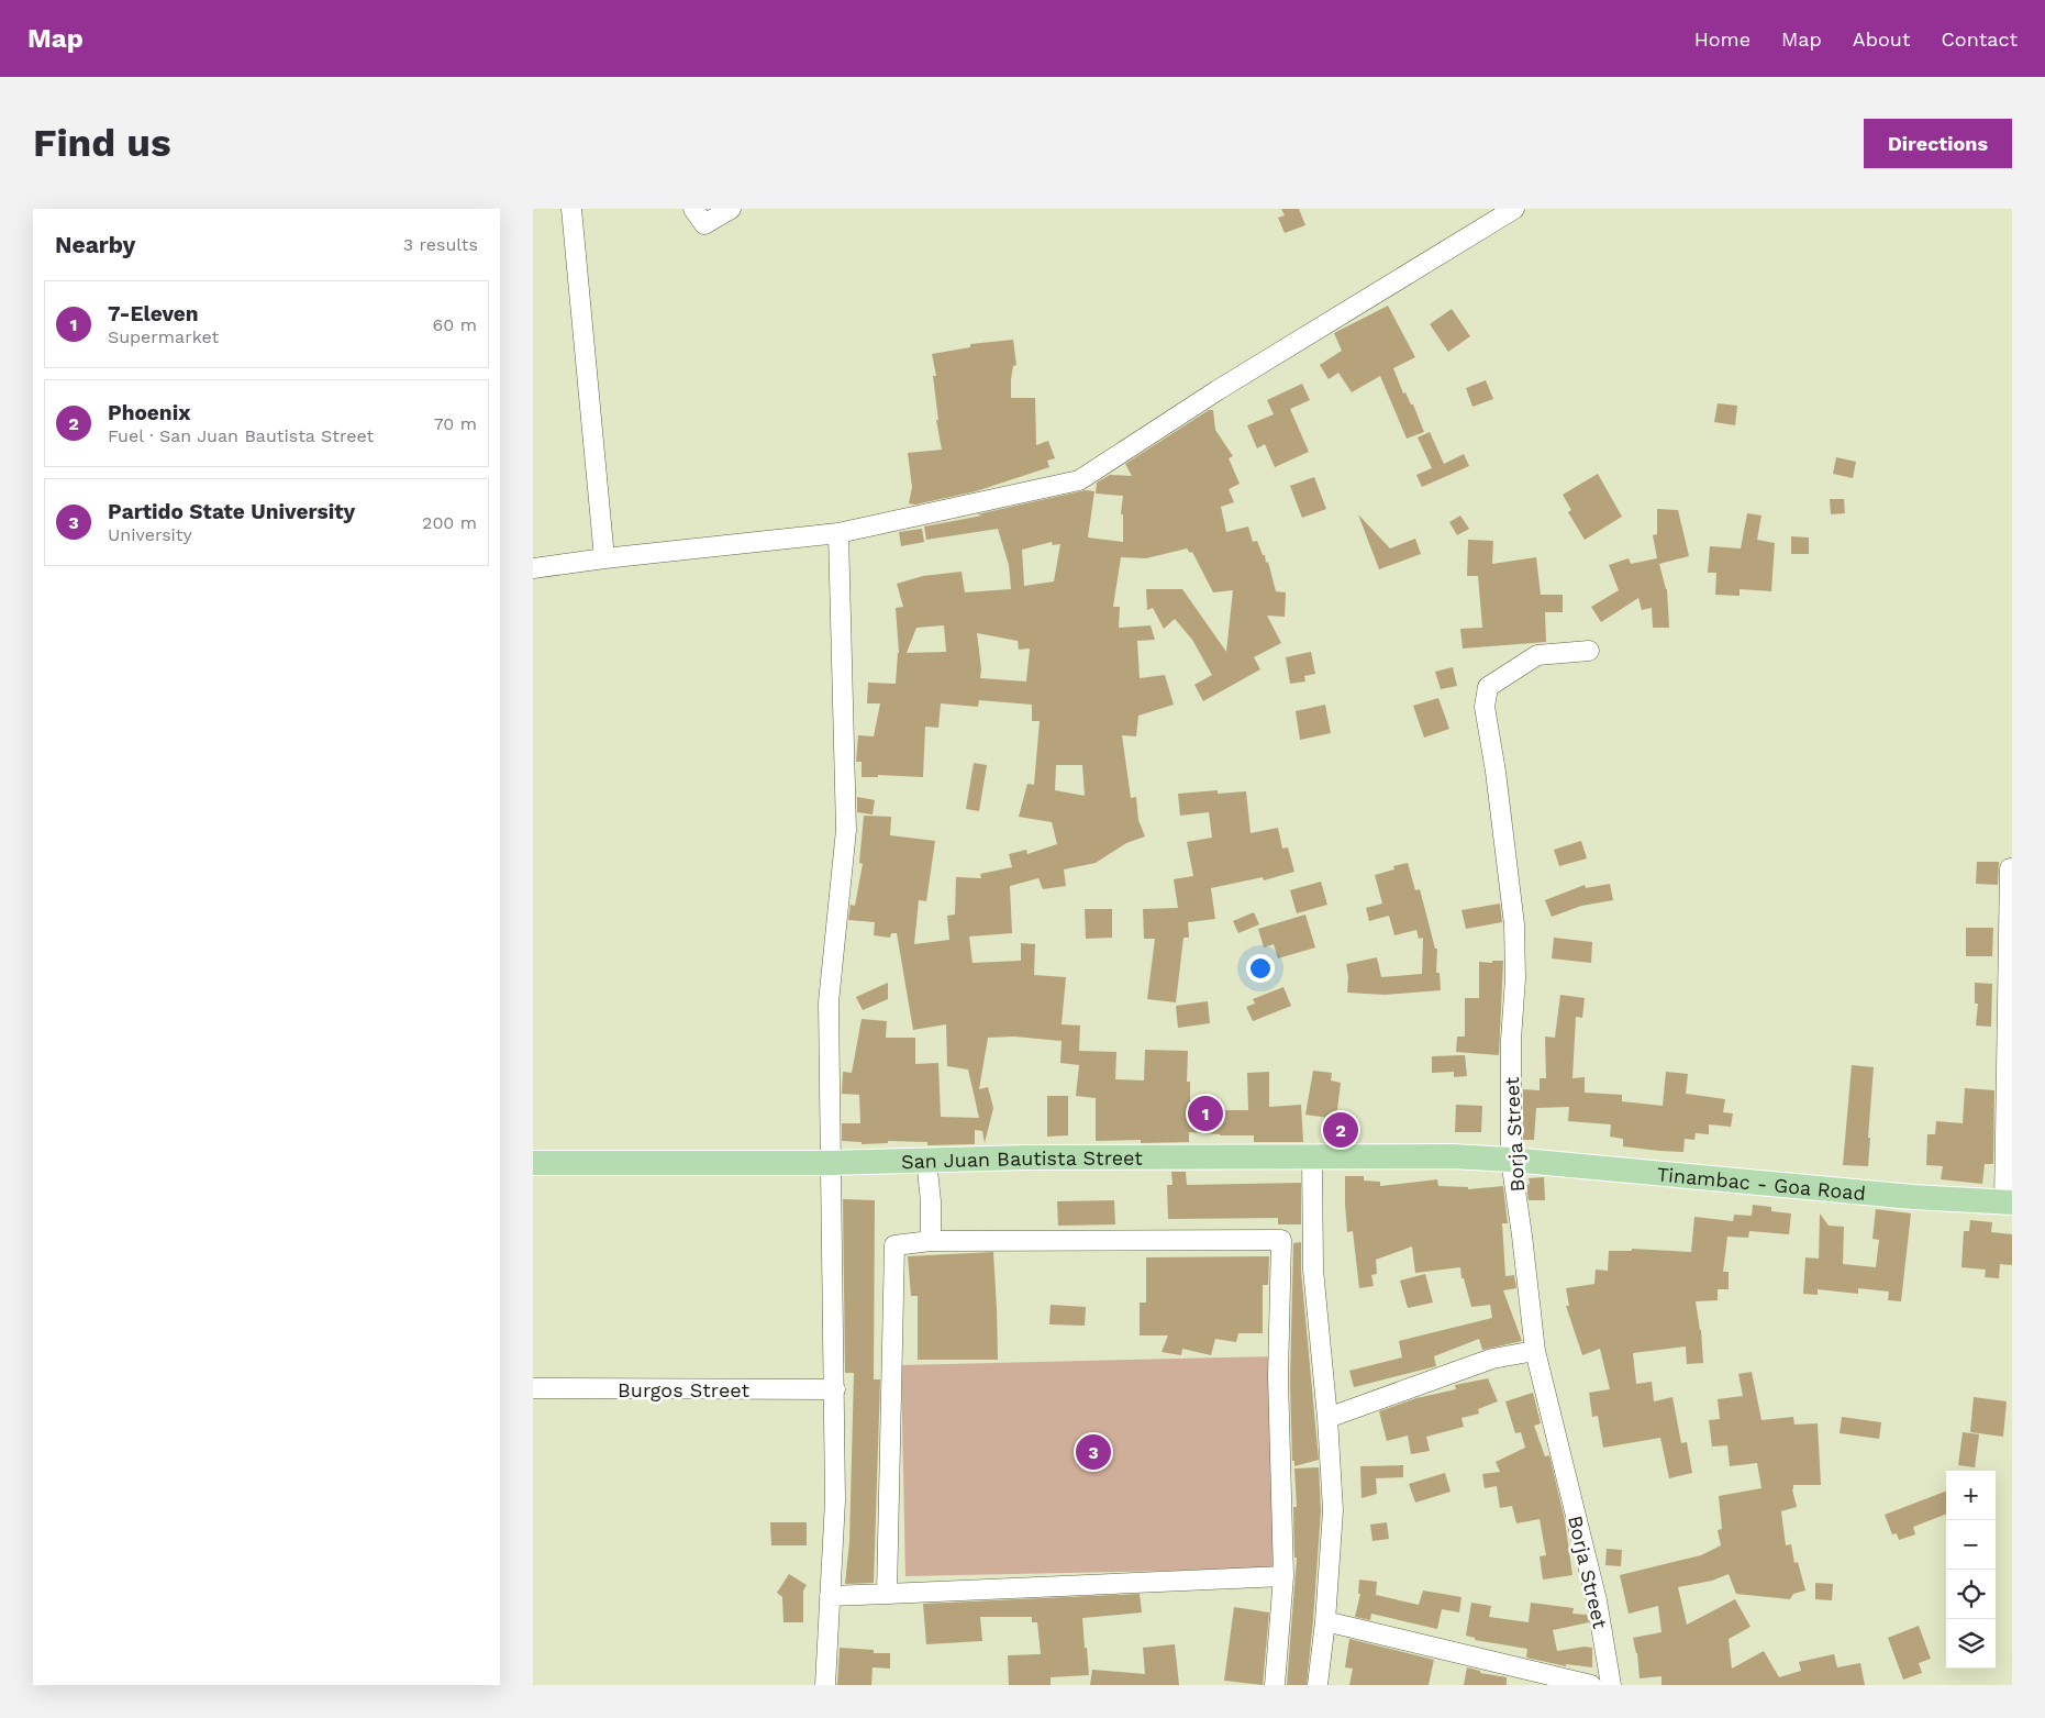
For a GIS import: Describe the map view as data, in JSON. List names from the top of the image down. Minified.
{"streets":{"main road":["San Juan Bautista Street","Tinambac - Goa Road"],"street":["Borja Street","Burgos Street"]},"crossings":[["Borja Street","San Juan Bautista Street"],["Borja Street","Tinambac - Goa Road"],["San Juan Bautista Street","Tinambac - Goa Road"]],"page":{"header":"Map","nav":["Home","Map","About","Contact"],"buttons":"Directions","title":"Find us","heading":["Nearby","3 results"],"list":[{"mark":"1","name":"7-Eleven","note":"Supermarket","value":"60 m"},{"mark":"2","name":"Phoenix","note":"Fuel · San Juan Bautista Street","value":"70 m"},{"mark":"3","name":"Partido State University","note":"University","value":"200 m"}],"pins":["1","2","3"],"map_buttons":["+","−"]}}
